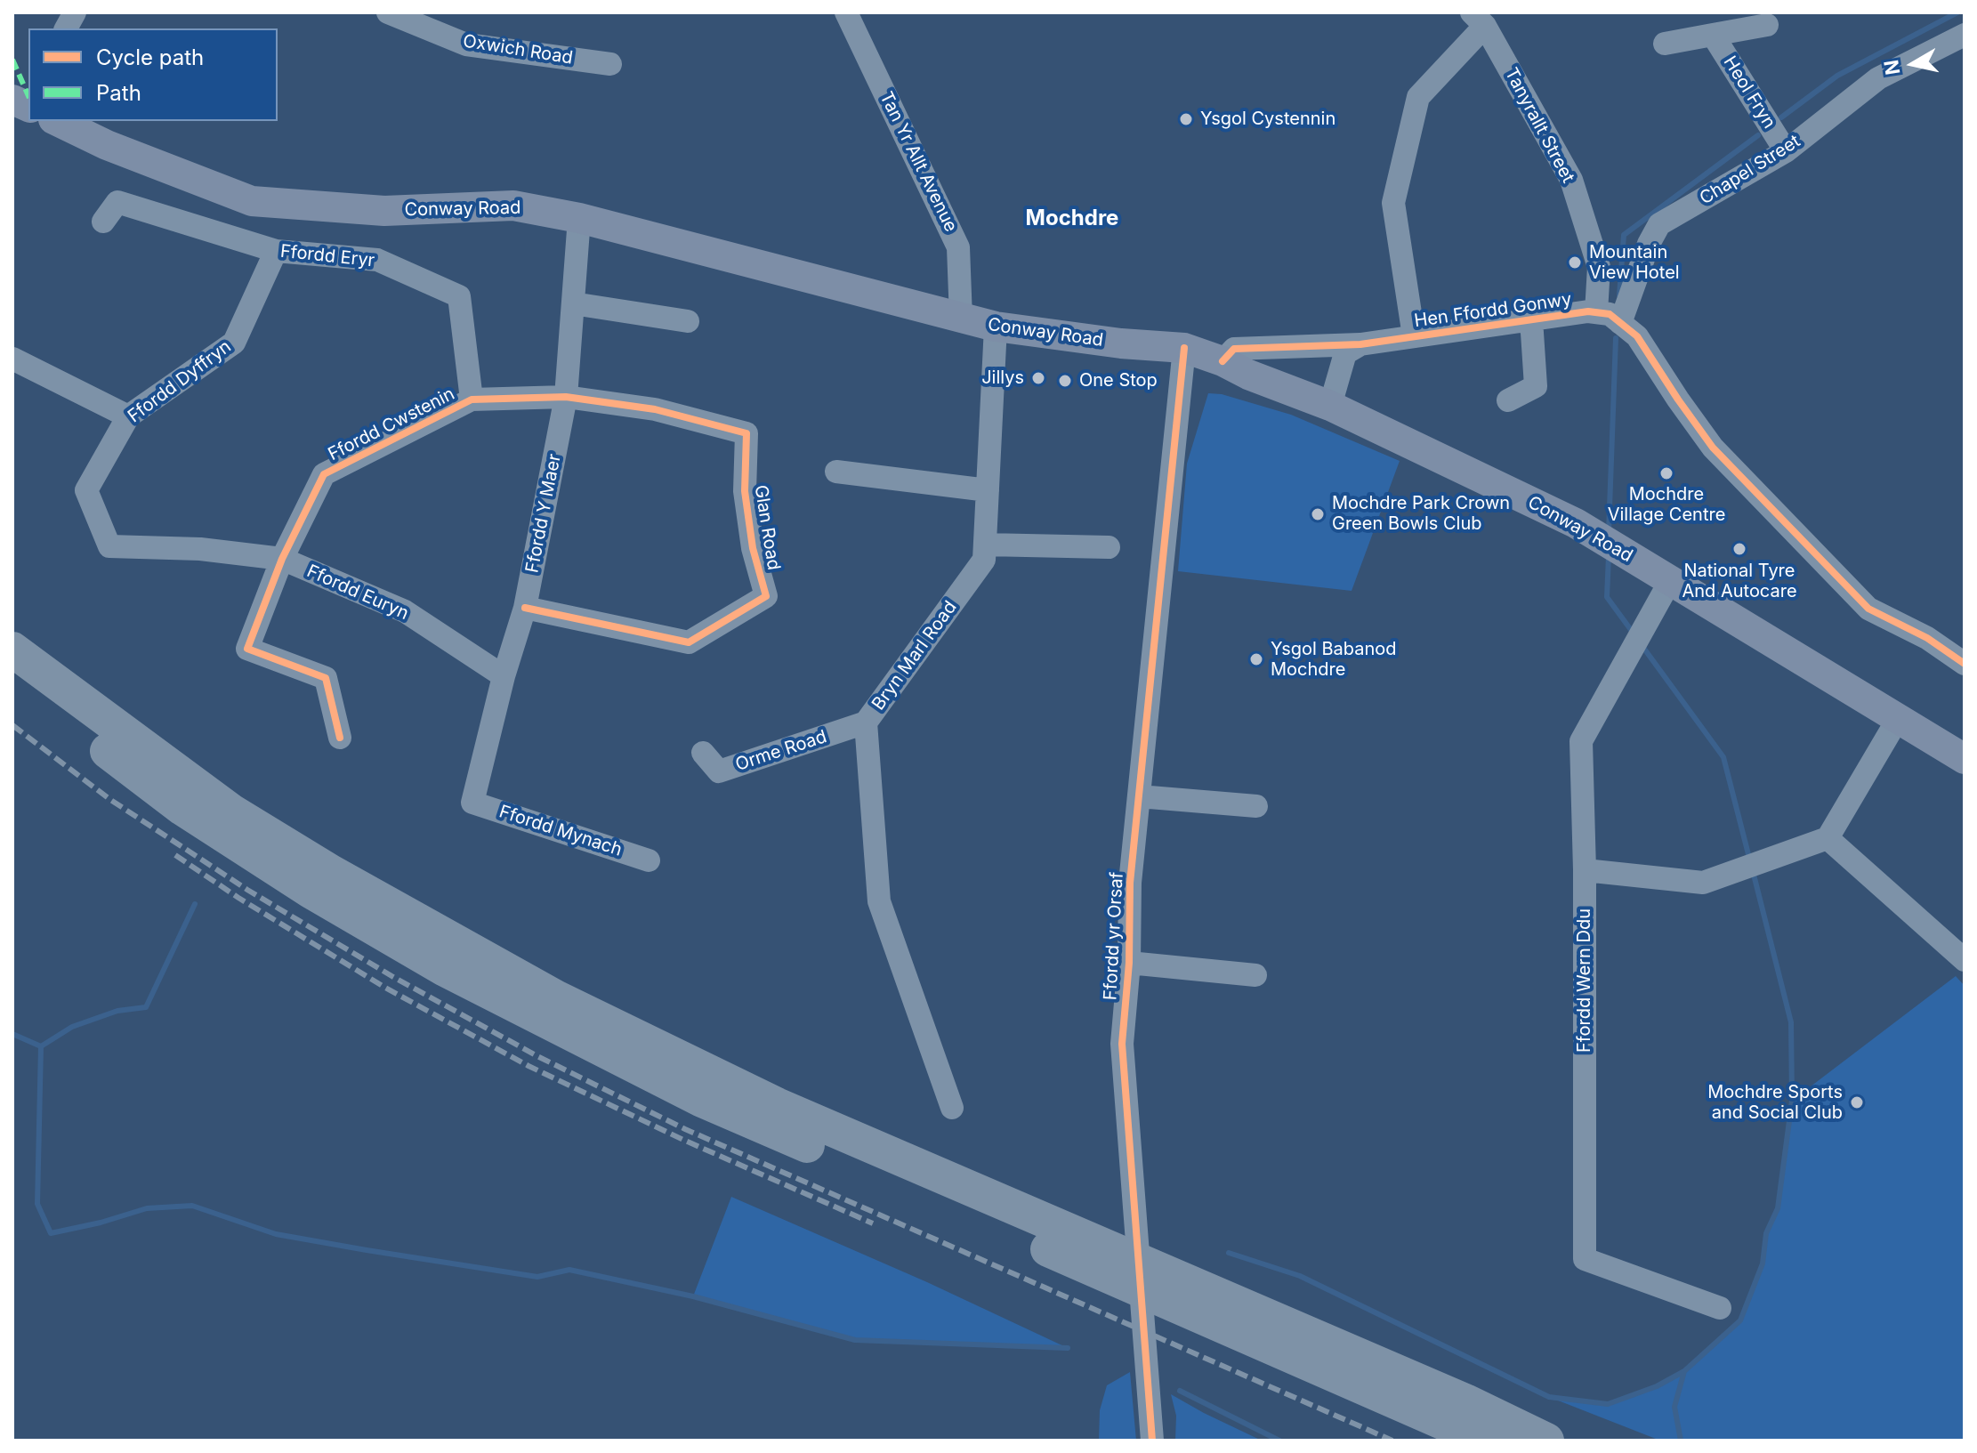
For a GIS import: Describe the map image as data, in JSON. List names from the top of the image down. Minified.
{"streets":{"main road":["Conway Road"],"street":["Oxwich Road","Heol Fryn","Tanyrallt Street","Tan Yr Allt Avenue","Chapel Street","Ffordd Eryr","Hen Ffordd Gonwy","Ffordd Dyffryn","Ffordd Cwstenin","Ffordd Y Maer","Glan Road","Ffordd Euryn","Bryn Marl Road","Orme Road","Ffordd Mynach","Ffordd yr Orsaf","Ffordd Wern Ddu"]},"crossings":[["Heol Fryn","Chapel Street"],["Tanyrallt Street","Hen Ffordd Gonwy"],["Tan Yr Allt Avenue","Conway Road"],["Chapel Street","Hen Ffordd Gonwy"],["Conway Road","Hen Ffordd Gonwy"],["Conway Road","Ffordd Y Maer"],["Conway Road","Bryn Marl Road"],["Conway Road","Ffordd yr Orsaf"],["Conway Road","Ffordd Wern Ddu"],["Ffordd Eryr","Ffordd Dyffryn"],["Ffordd Eryr","Ffordd Cwstenin"],["Ffordd Dyffryn","Ffordd Cwstenin"],["Ffordd Dyffryn","Ffordd Euryn"],["Ffordd Cwstenin","Ffordd Y Maer"],["Ffordd Cwstenin","Glan Road"],["Ffordd Cwstenin","Ffordd Euryn"],["Ffordd Y Maer","Glan Road"],["Ffordd Y Maer","Ffordd Euryn"],["Ffordd Y Maer","Ffordd Mynach"],["Bryn Marl Road","Orme Road"]],"districts":["Mochdre"],"places":["Ysgol Cystennin","Mountain View Hotel","Jillys","One Stop","Mochdre Village Centre","Mochdre Park Crown Green Bowls Club","National Tyre And Autocare","Ysgol Babanod Mochdre","Mochdre Sports and Social Club"],"legend":["Cycle path","Path"],"north":"left"}
